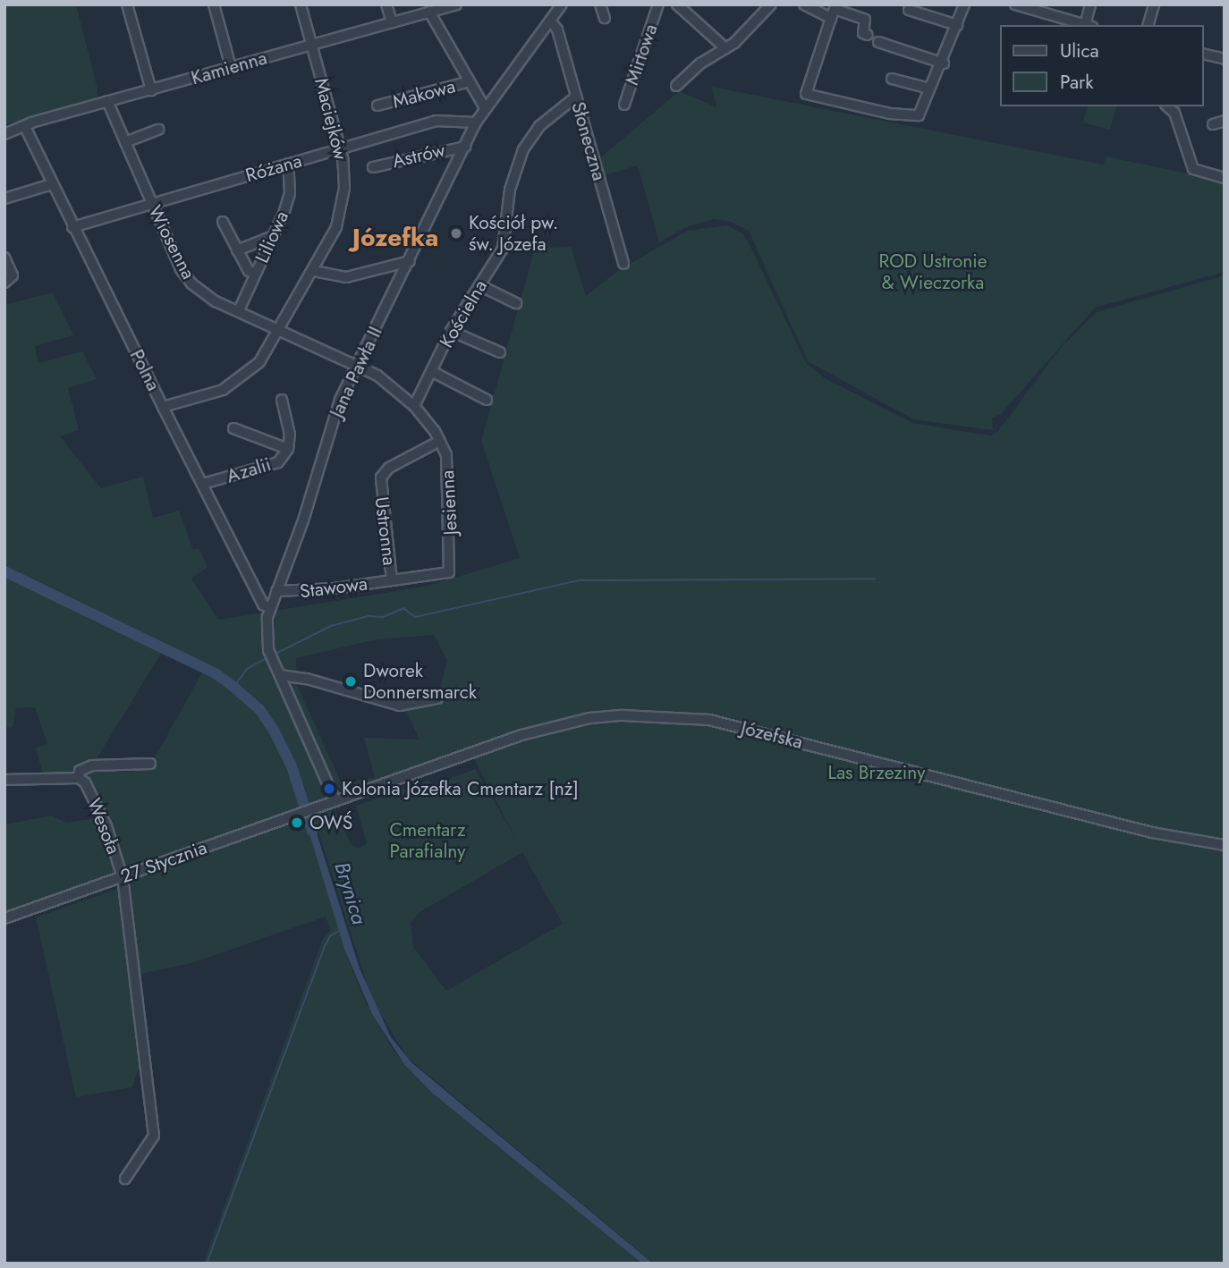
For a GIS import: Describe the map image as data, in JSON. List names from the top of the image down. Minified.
{"streets":{"street":["Mirtowa","Kamienna","Makowa","Maciejków","Słoneczna","Astrów","Różana","Liliowa","Wiosenna","Kościelna","Polna","Jana Pawła II","Azalii","Jesienna","Ustronna","Stawowa","Józefska","Wesoła","27 Stycznia"]},"crossings":[["Kamienna","Maciejków"],["Kamienna","Wiosenna"],["Kamienna","Polna"],["Maciejków","Różana"],["Maciejków","Wiosenna"],["Maciejków","Polna"],["Słoneczna","Kościelna"],["Słoneczna","Jana Pawła II"],["Astrów","Jana Pawła II"],["Różana","Liliowa"],["Różana","Wiosenna"],["Różana","Polna"],["Różana","Jana Pawła II"],["Liliowa","Wiosenna"],["Wiosenna","Jana Pawła II"],["Wiosenna","Jesienna"],["Kościelna","Jesienna"],["Polna","Jana Pawła II"],["Polna","Azalii"],["Jana Pawła II","Jesienna"],["Jana Pawła II","Stawowa"],["Jana Pawła II","Józefska"],["Jesienna","Ustronna"],["Jesienna","Stawowa"],["Ustronna","Stawowa"],["Józefska","27 Stycznia"],["Wesoła","27 Stycznia"]],"districts":["Józefka"],"water":["Brynica"],"parks":["ROD Ustronie & Wieczorka","Las Brzeziny","Cmentarz Parafialny"],"places":["Kościół pw. św. Józefa","Dworek Donnersmarck","Kolonia Józefka Cmentarz [nż]","OWŚ"],"legend":["Ulica","Park"]}
